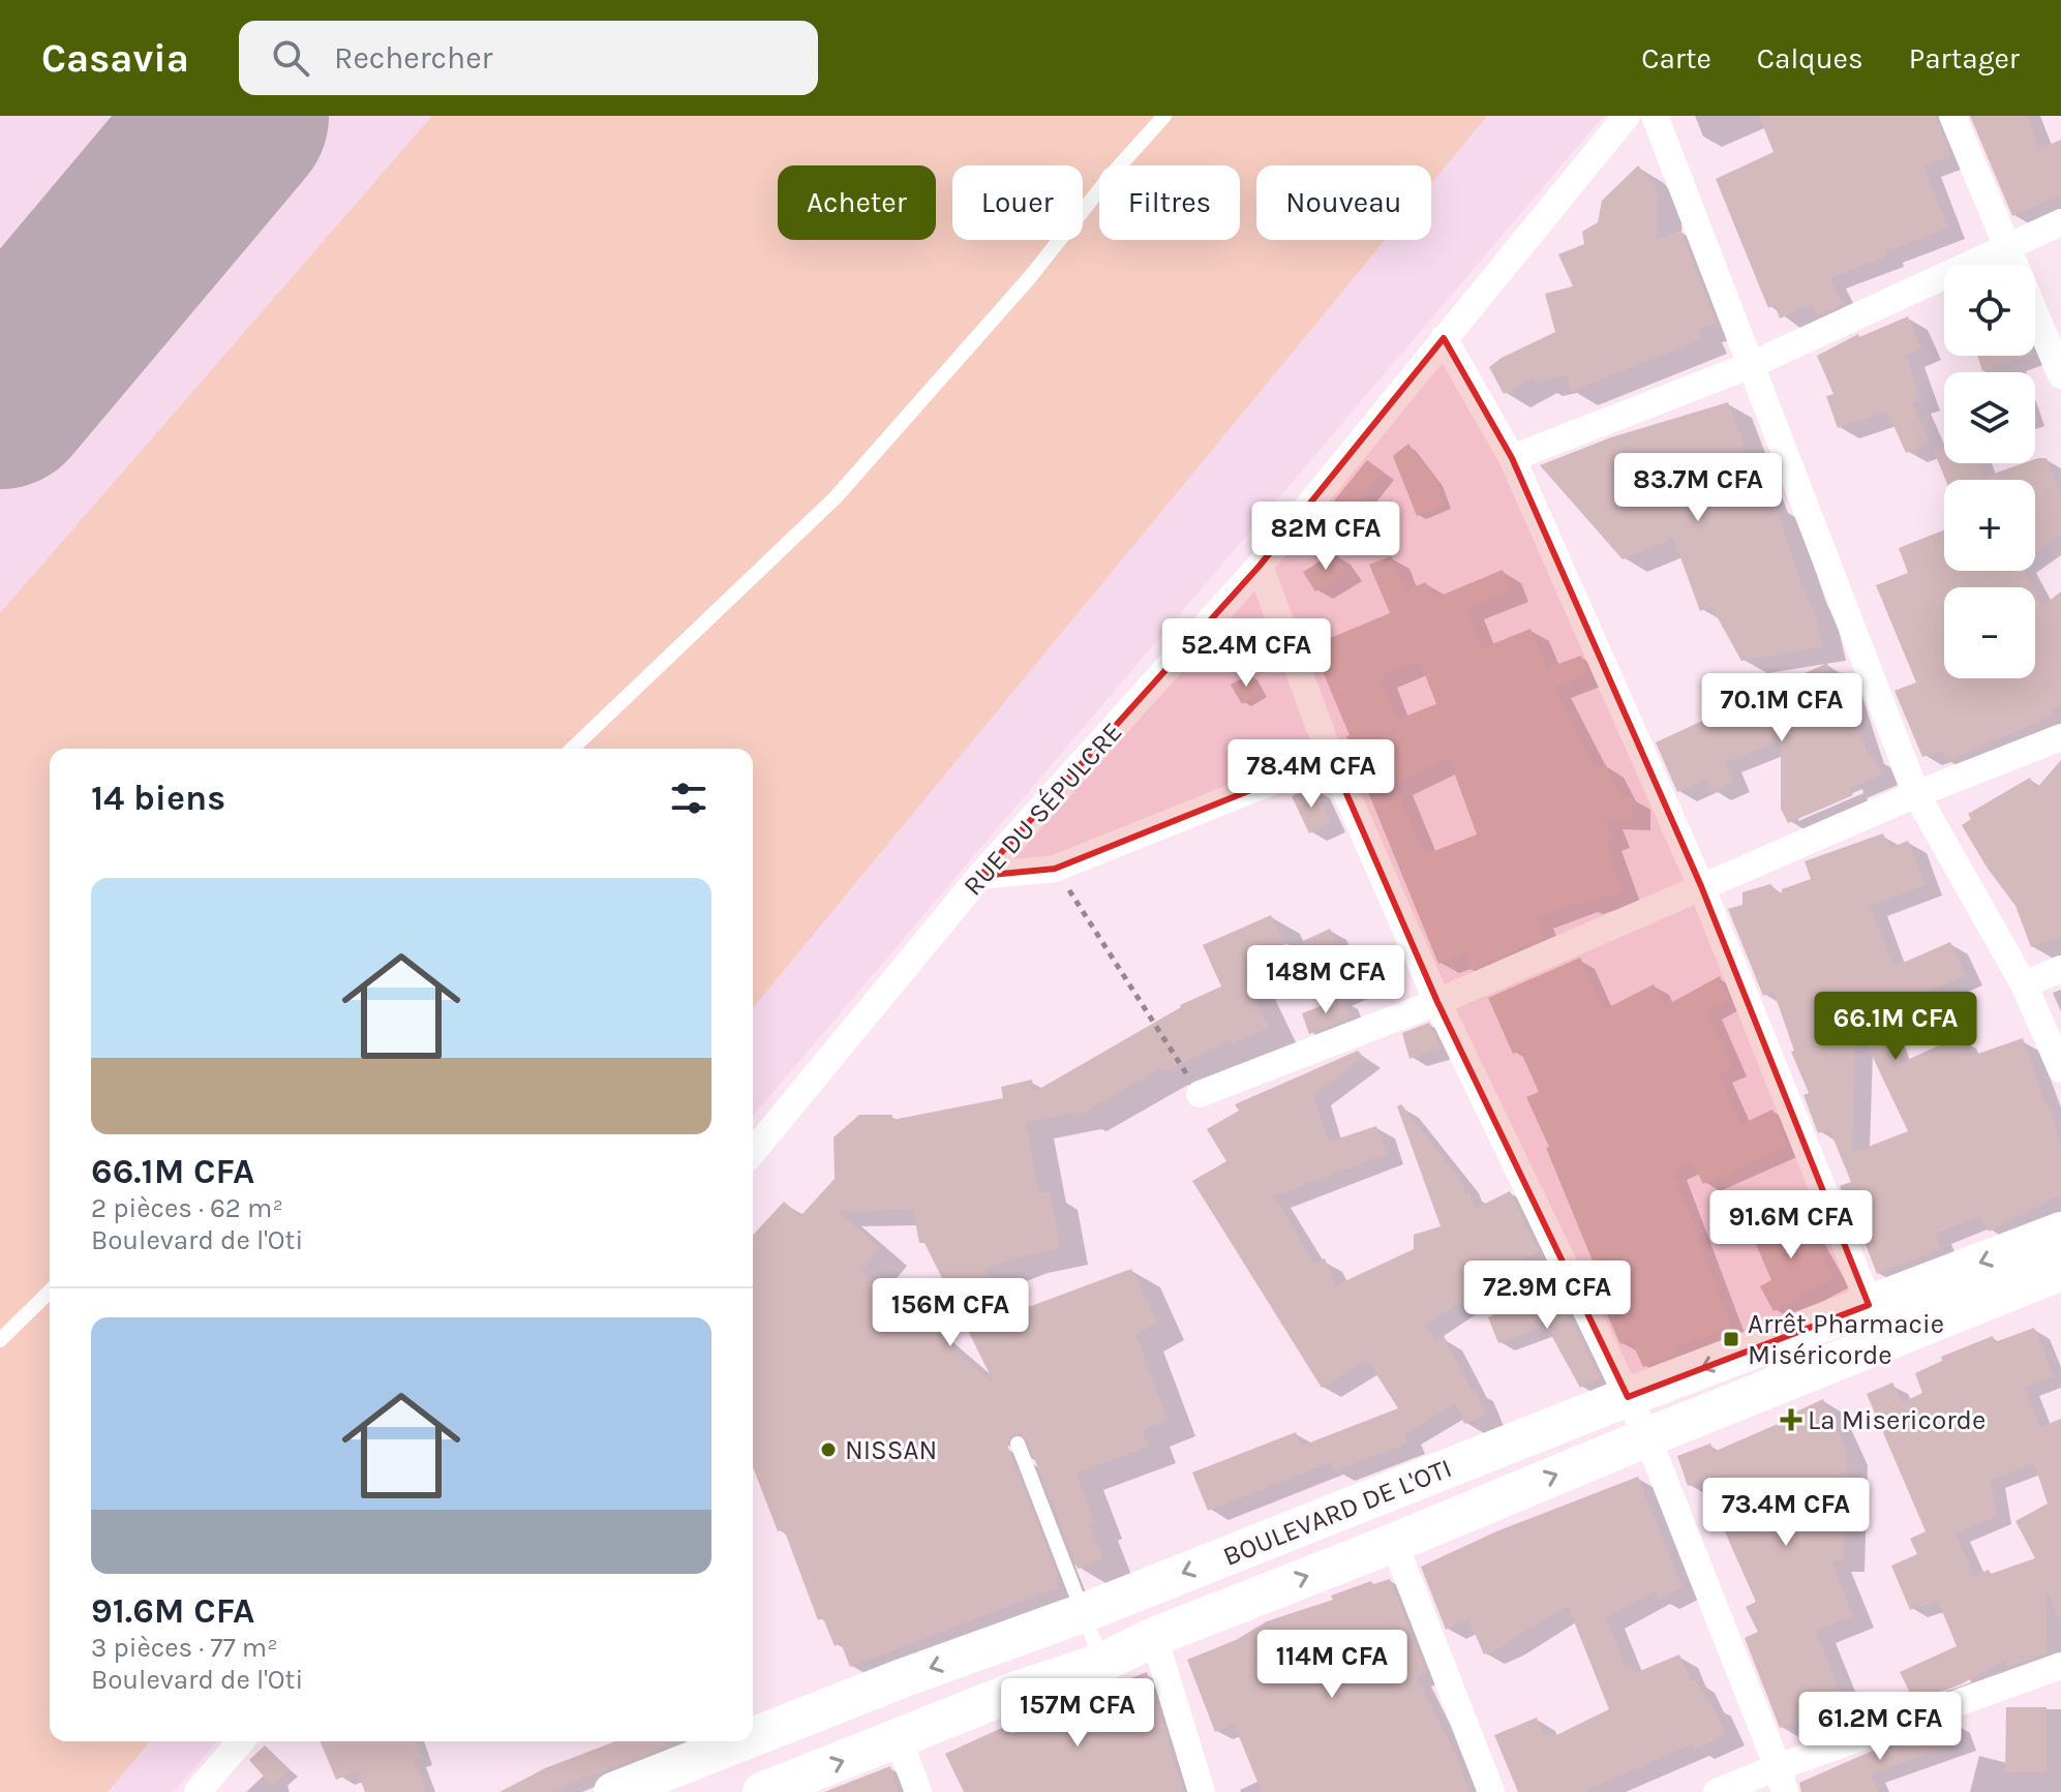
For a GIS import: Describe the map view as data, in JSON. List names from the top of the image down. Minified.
{"streets":{"main road":["BOULEVARD DE L'OTI"],"street":["RUE DU SÉPULCRE"]},"places":{"transit":["Arrêt Pharmacie Miséricorde"],"health":["La Misericorde"],"other":["NISSAN"]},"page":{"header":"Casavia","search":"Rechercher","nav":["Carte","Calques","Partager"],"chip":["Acheter","Louer","Filtres","Nouveau"],"map_buttons":["+","−"],"price":["83.7M CFA","82M CFA","52.4M CFA","70.1M CFA","78.4M CFA","148M CFA","66.1M CFA","91.6M CFA","72.9M CFA","156M CFA","73.4M CFA","114M CFA","157M CFA","61.2M CFA"],"heading":"14 biens","list":[{"name":"66.1M CFA","note":"2 pièces · 62 m² · Boulevard de l'Oti"},{"name":"91.6M CFA","note":"3 pièces · 77 m² · Boulevard de l'Oti"}]}}
